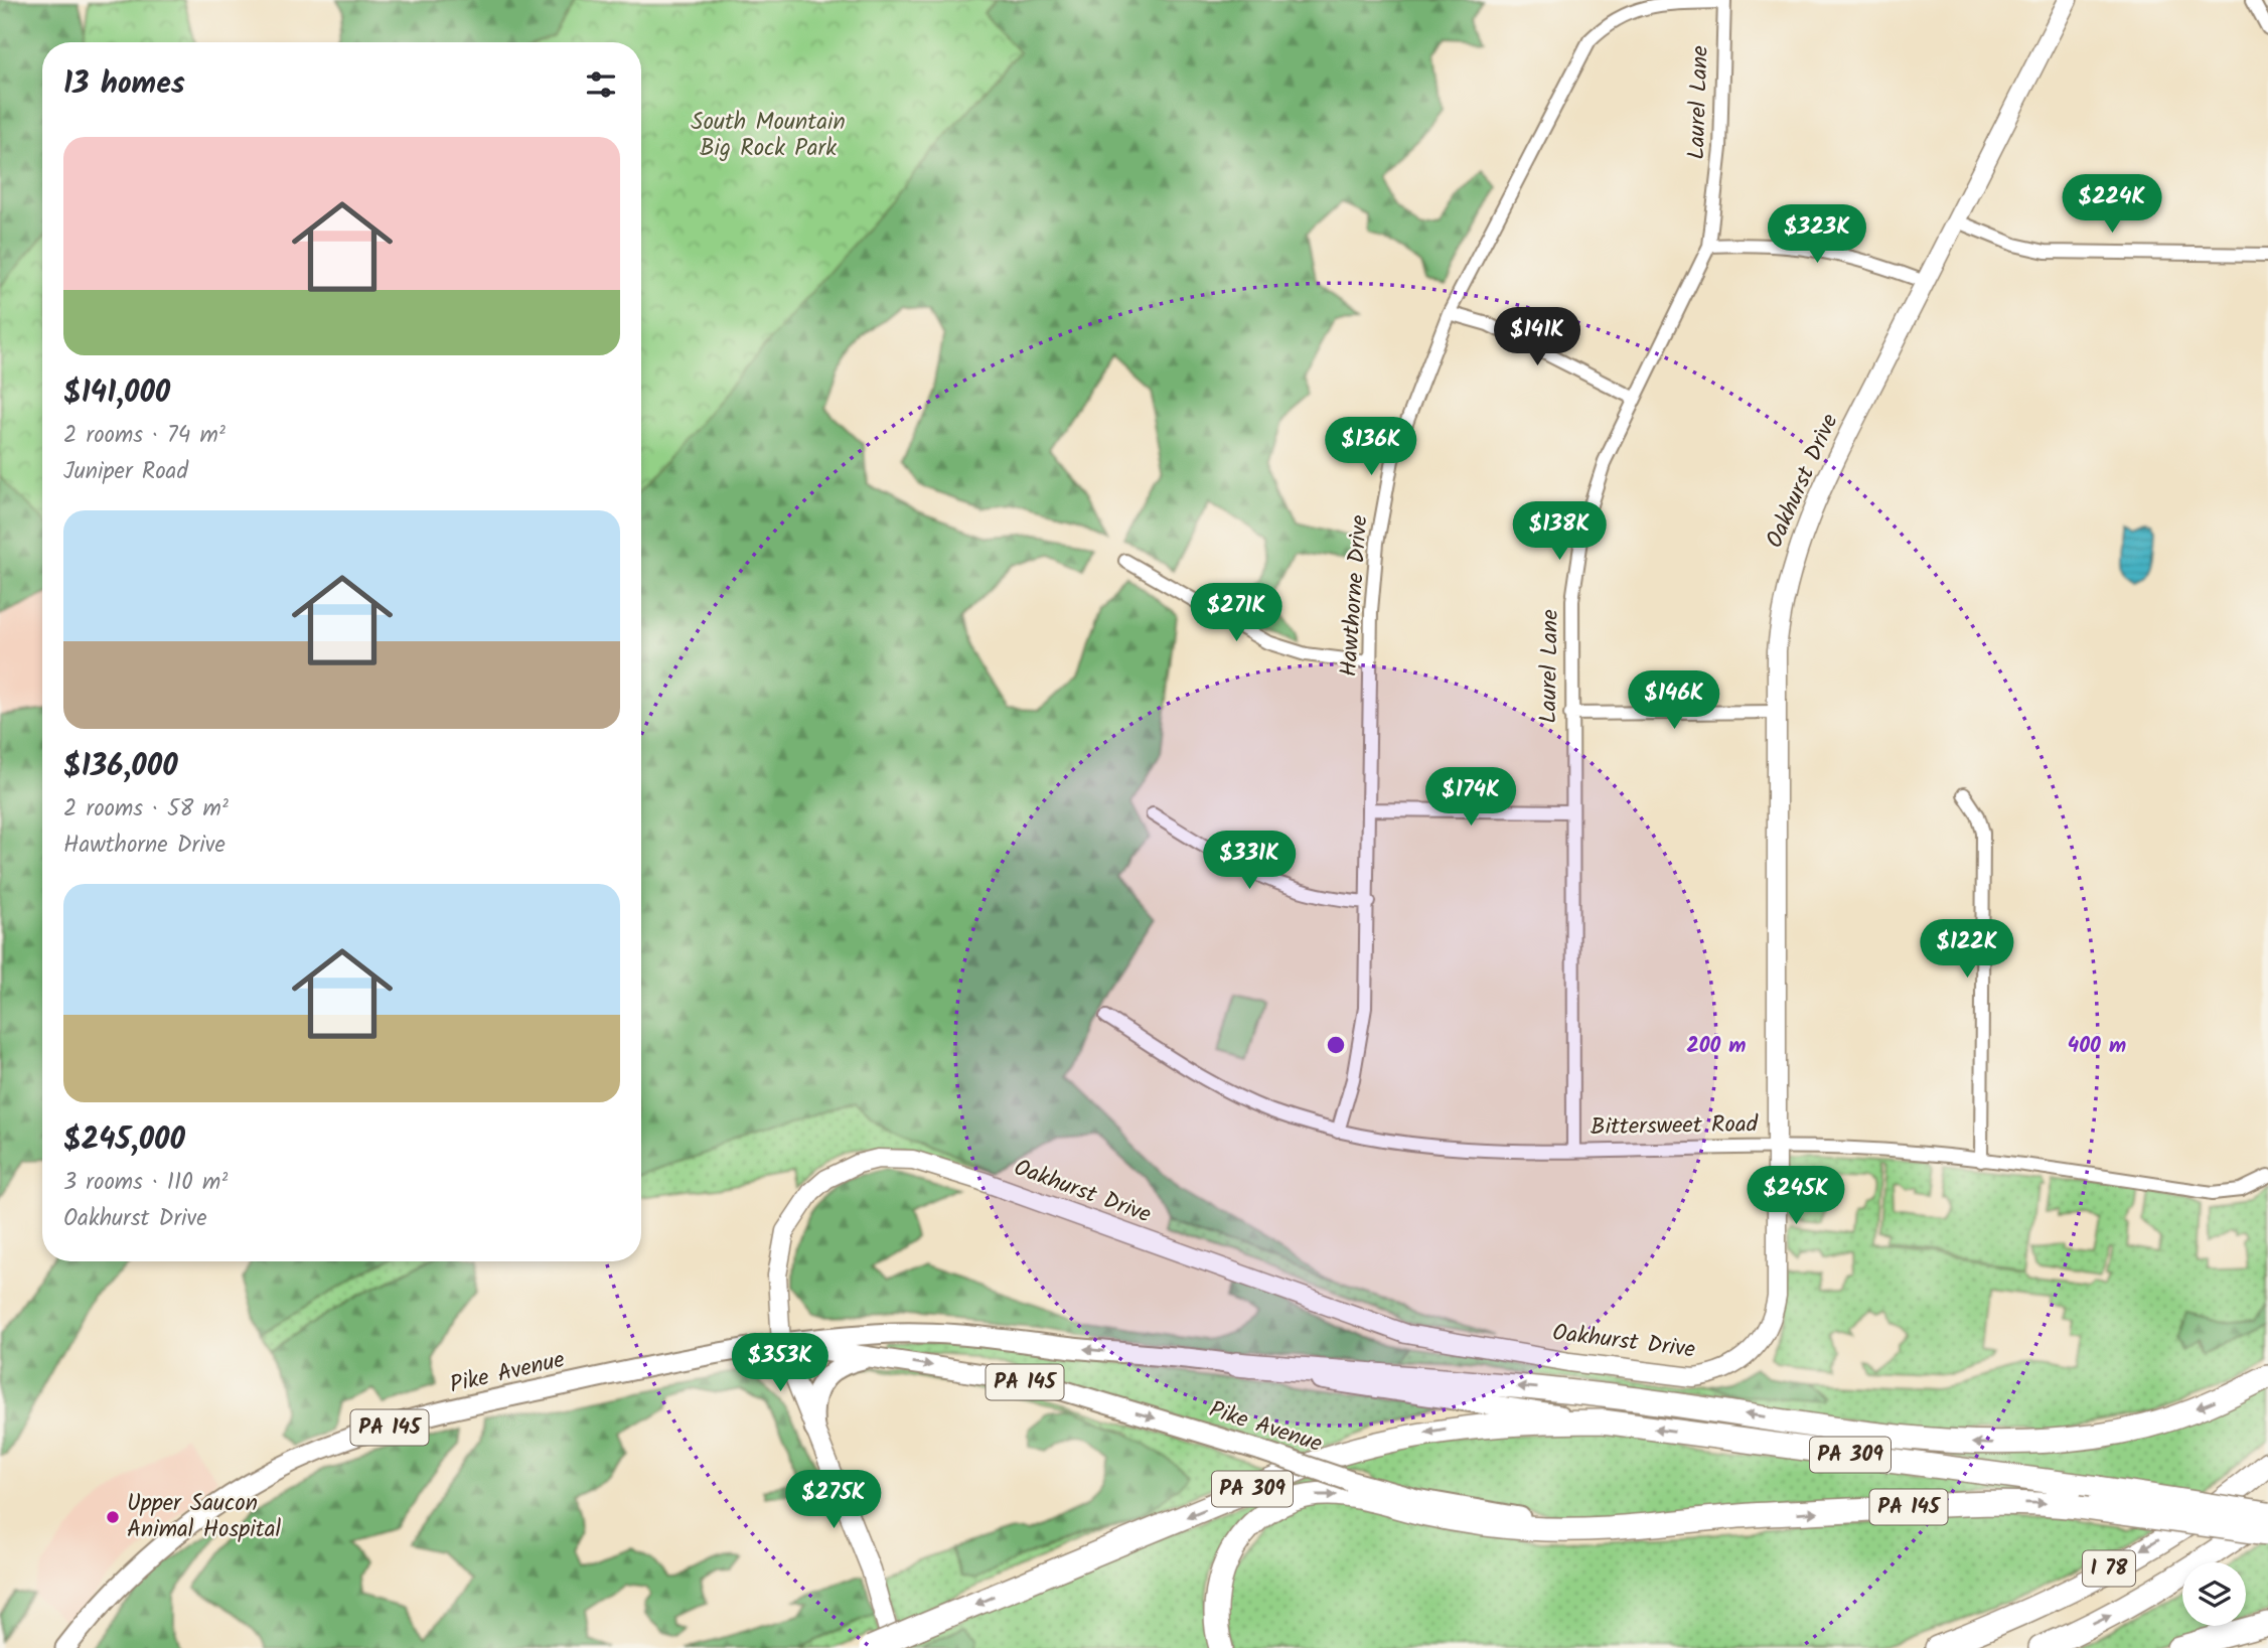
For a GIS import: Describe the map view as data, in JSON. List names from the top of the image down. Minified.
{"streets":{"highway":["PA 145","PA 309","I 78"],"main road":["Pike Avenue"],"street":["Laurel Lane","Oakhurst Drive","Hawthorne Drive","Bittersweet Road"]},"crossings":[["Laurel Lane","Hawthorne Drive"],["Laurel Lane","Bittersweet Road"],["Oakhurst Drive","Bittersweet Road"],["Oakhurst Drive","Pike Avenue"],["Hawthorne Drive","Bittersweet Road"],["Pike Avenue","PA 145"],["PA 145","PA 309"],["PA 309","I 78"]],"parks":["South Mountain Big Rock Park"],"places":["Upper Saucon Animal Hospital"],"page":{"heading":"13 homes","list":[{"name":"$141,000","note":"2 rooms · 74 m² · Juniper Road"},{"name":"$136,000","note":"2 rooms · 58 m² · Hawthorne Drive"},{"name":"$245,000","note":"3 rooms · 110 m² · Oakhurst Drive"}],"price":["$224K","$323K","$141K","$136K","$138K","$271K","$146K","$174K","$331K","$122K","$245K","$353K","$275K"]},"rings":["200 m","400 m"]}
